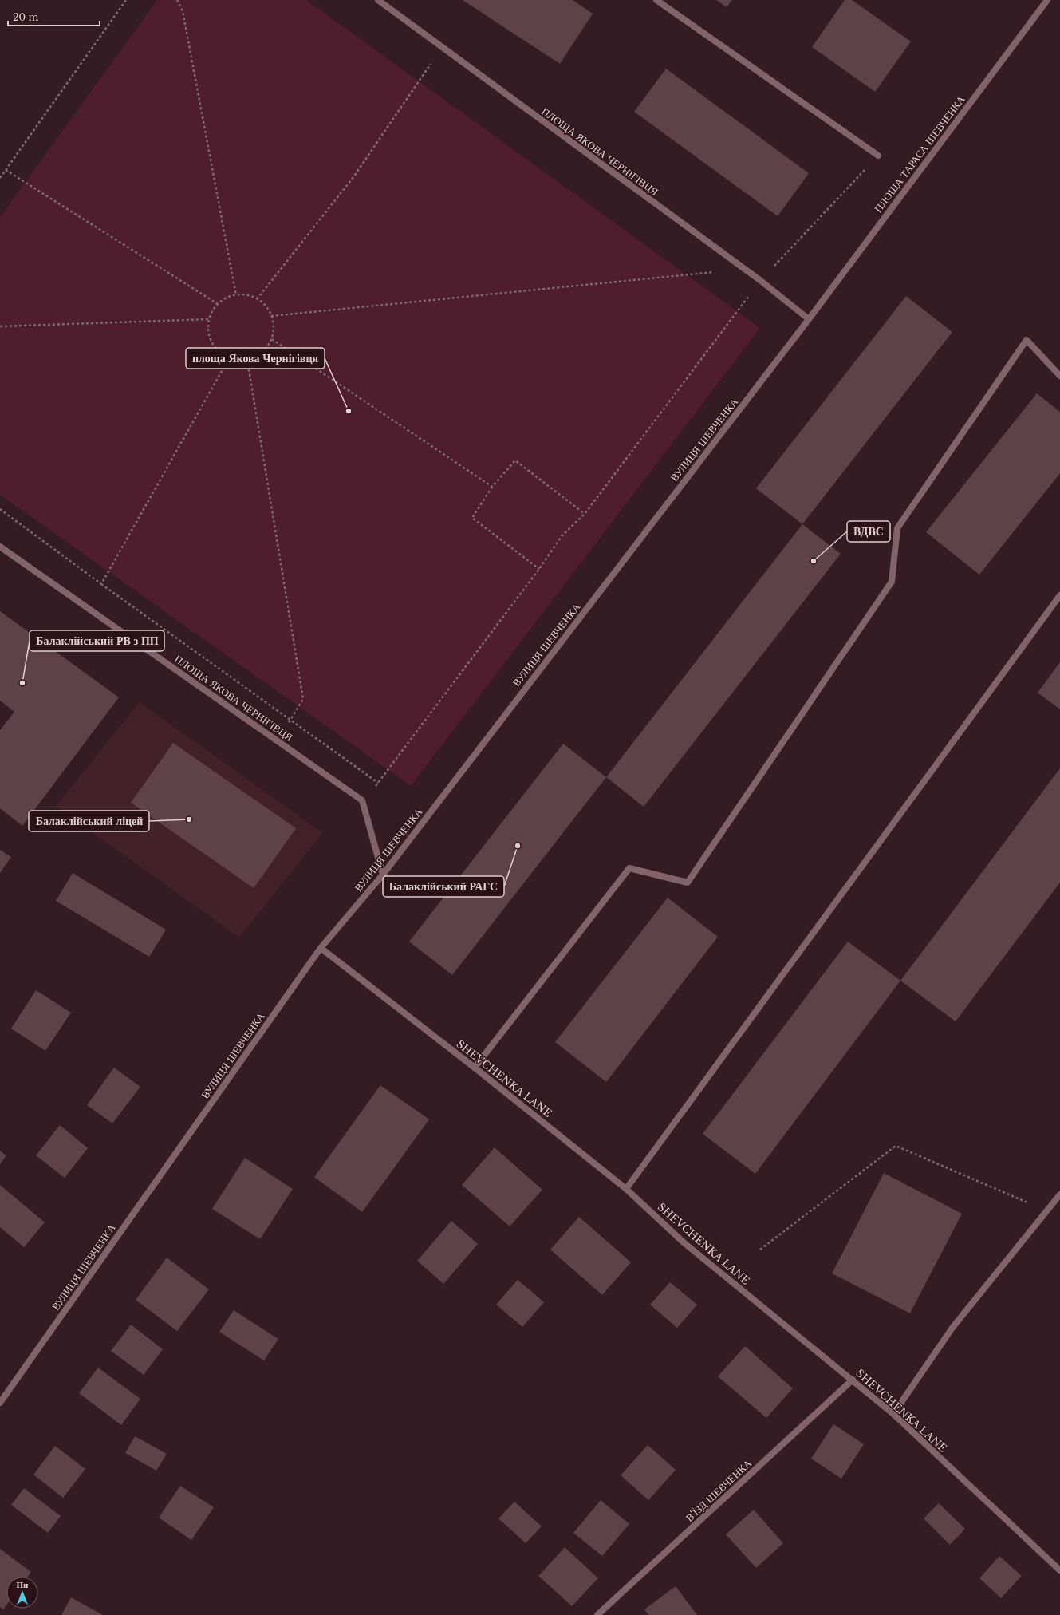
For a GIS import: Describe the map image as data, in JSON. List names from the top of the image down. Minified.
{"streets":{"street":["ПЛОЩА ЯКОВА ЧЕРНІГІВЦЯ","ПЛОЩА ТАРАСА ШЕВЧЕНКА","ВУЛИЦЯ ШЕВЧЕНКА","SHEVCHENKA LANE","В'ЇЗД ШЕВЧЕНКА"]},"crossings":[["ПЛОЩА ЯКОВА ЧЕРНІГІВЦЯ","ПЛОЩА ТАРАСА ШЕВЧЕНКА"],["ПЛОЩА ЯКОВА ЧЕРНІГІВЦЯ","ВУЛИЦЯ ШЕВЧЕНКА"],["ПЛОЩА ТАРАСА ШЕВЧЕНКА","ВУЛИЦЯ ШЕВЧЕНКА"],["ВУЛИЦЯ ШЕВЧЕНКА","SHEVCHENKA LANE"],["SHEVCHENKA LANE","В'ЇЗД ШЕВЧЕНКА"]],"places":["площа Якова Чернігівця","ВДВС","Балаклійський РВ з ПП","Балаклійський ліцей","Балаклійський РАГС"],"scale_bar":"20 m","north":"top"}
